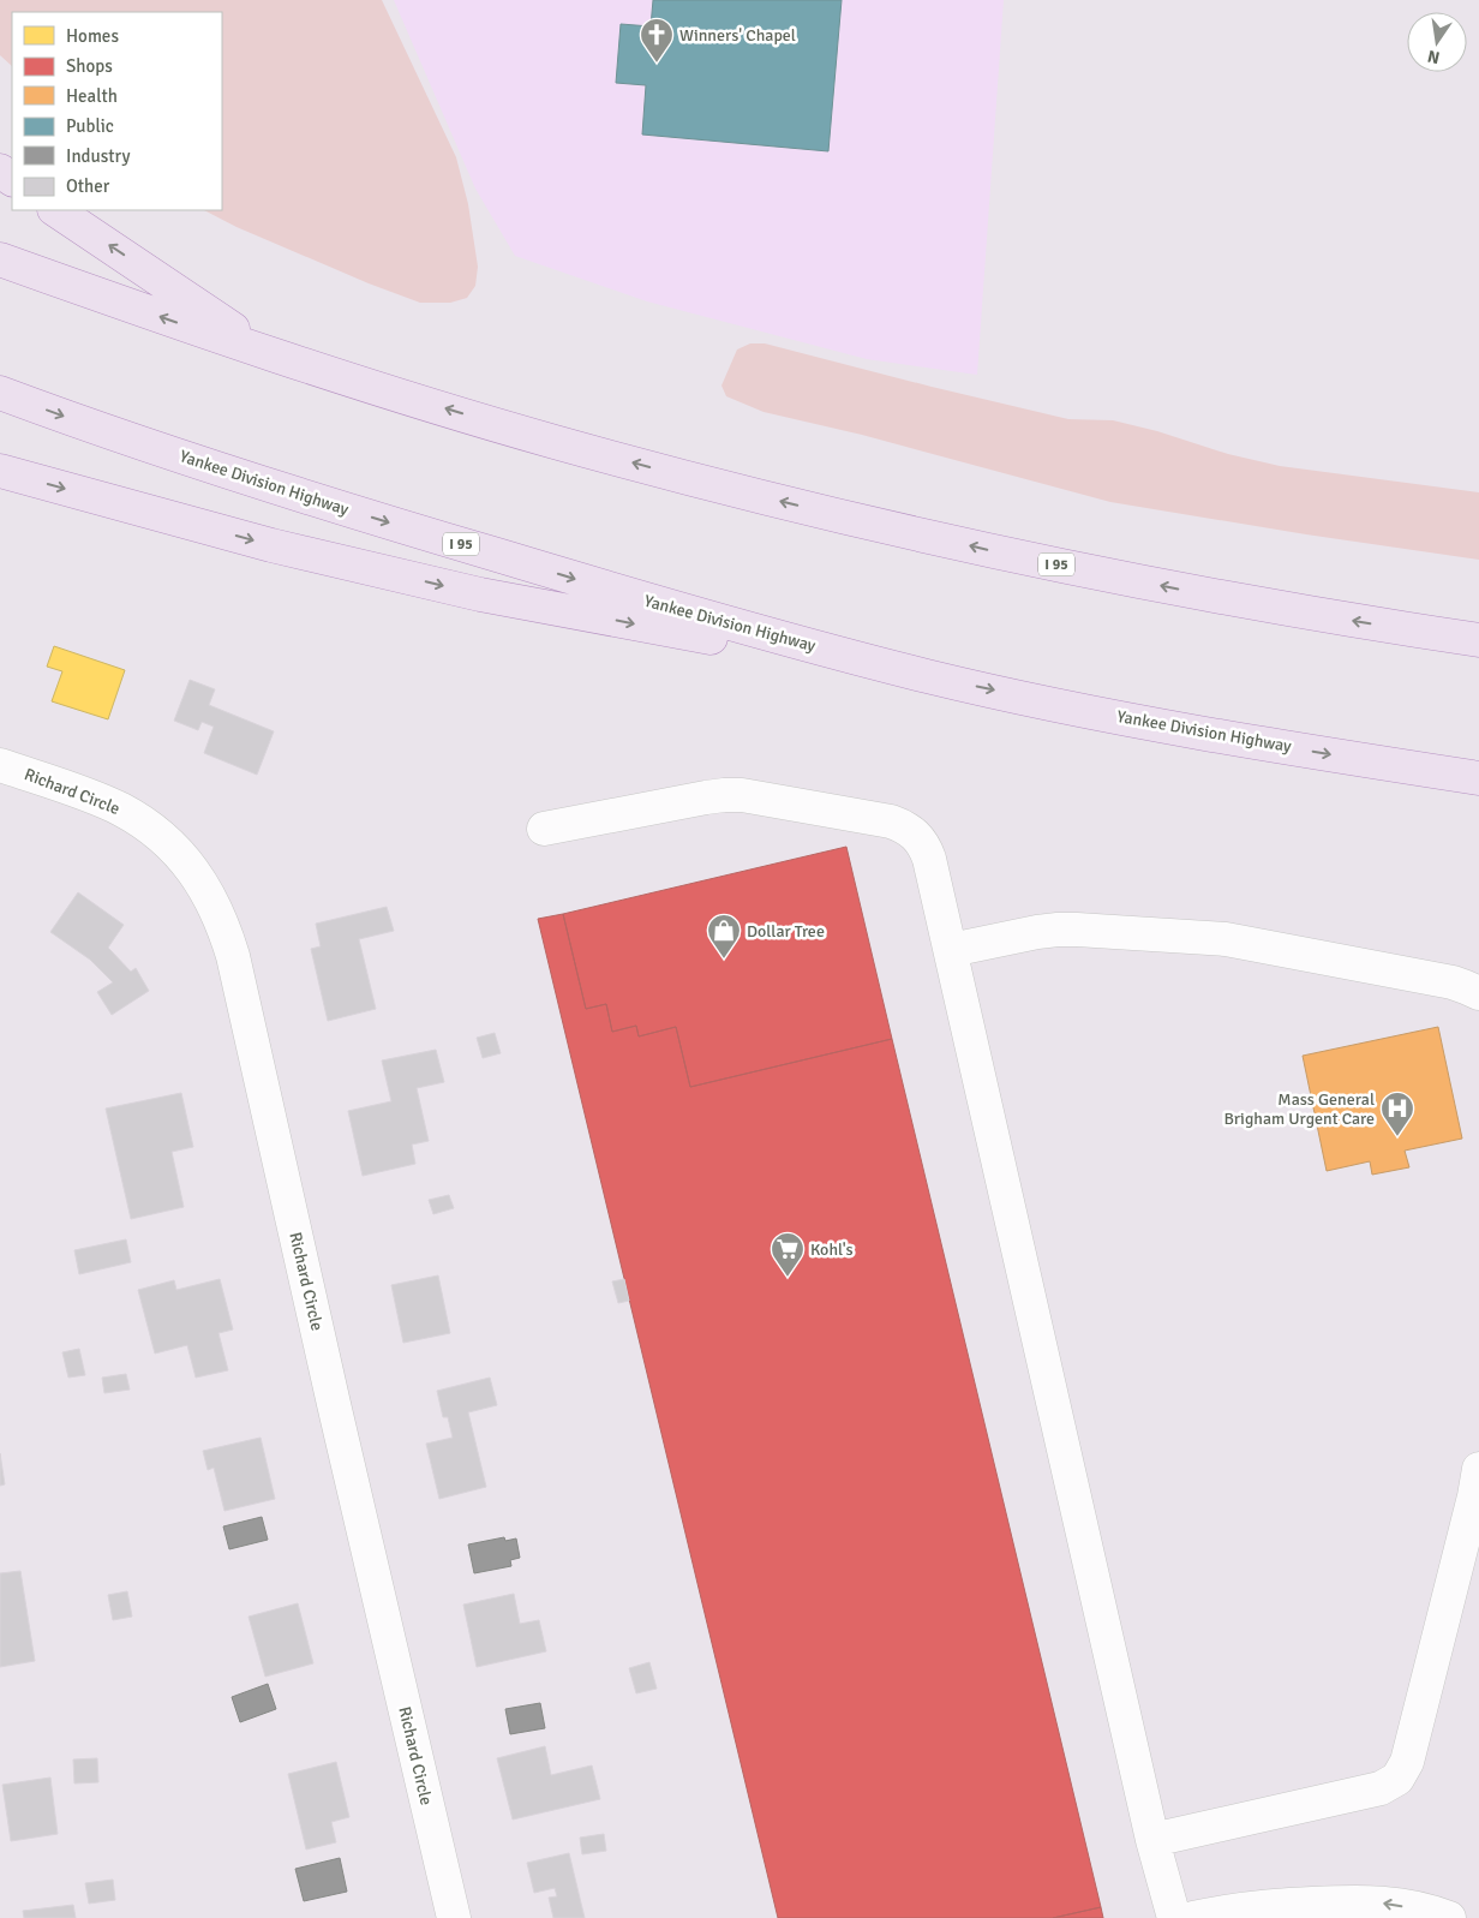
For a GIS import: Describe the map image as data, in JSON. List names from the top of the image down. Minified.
{"streets":{"highway":["Yankee Division Highway","I 95"],"street":["Richard Circle"]},"places":{"church":["Winners' Chapel"],"shop":["Dollar Tree"],"hospital":["Mass General Brigham Urgent Care"],"supermarket":["Kohl's"]},"legend":["Homes","Shops","Health","Public","Industry","Other"],"north":"bottom"}
